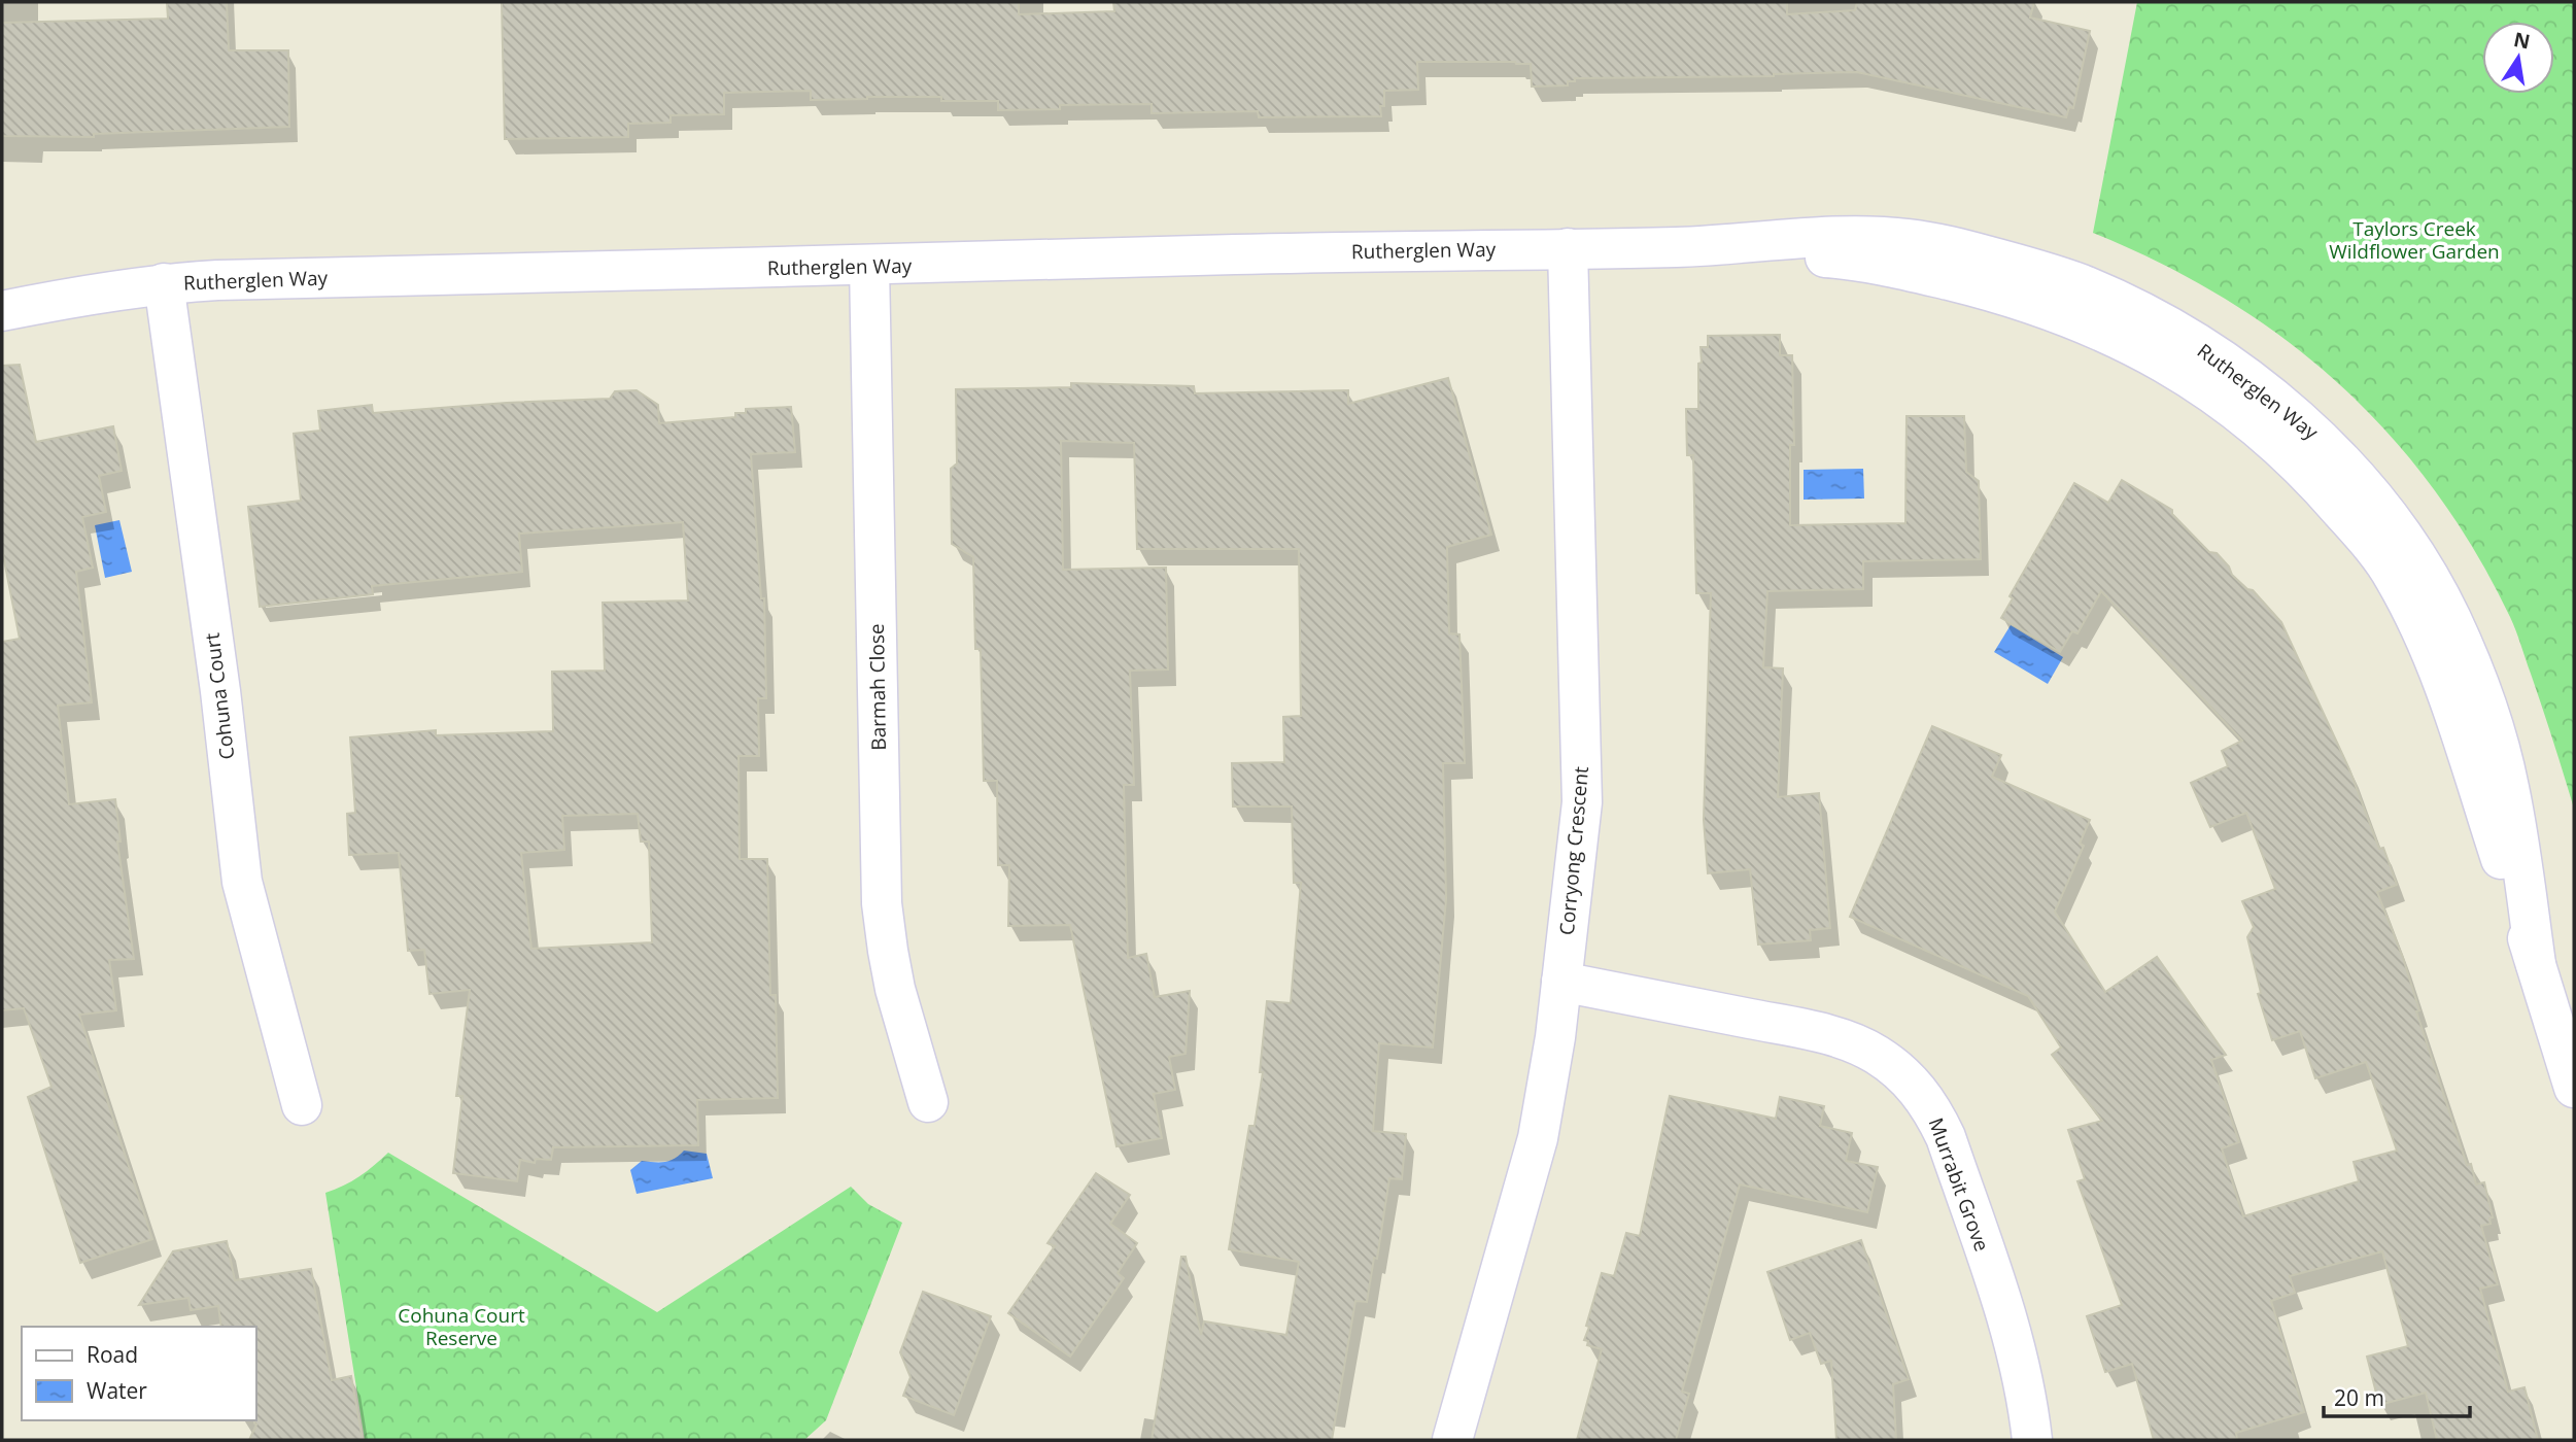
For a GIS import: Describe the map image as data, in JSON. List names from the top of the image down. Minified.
{"streets":{"street":["Rutherglen Way","Barmah Close","Cohuna Court","Corryong Crescent","Murrabit Grove"]},"crossings":[["Rutherglen Way","Barmah Close"],["Rutherglen Way","Cohuna Court"],["Rutherglen Way","Corryong Crescent"],["Corryong Crescent","Murrabit Grove"]],"parks":["Taylors Creek Wildflower Garden","Cohuna Court Reserve"],"legend":["Road","Water"],"scale_bar":"20 m","north":"top"}
